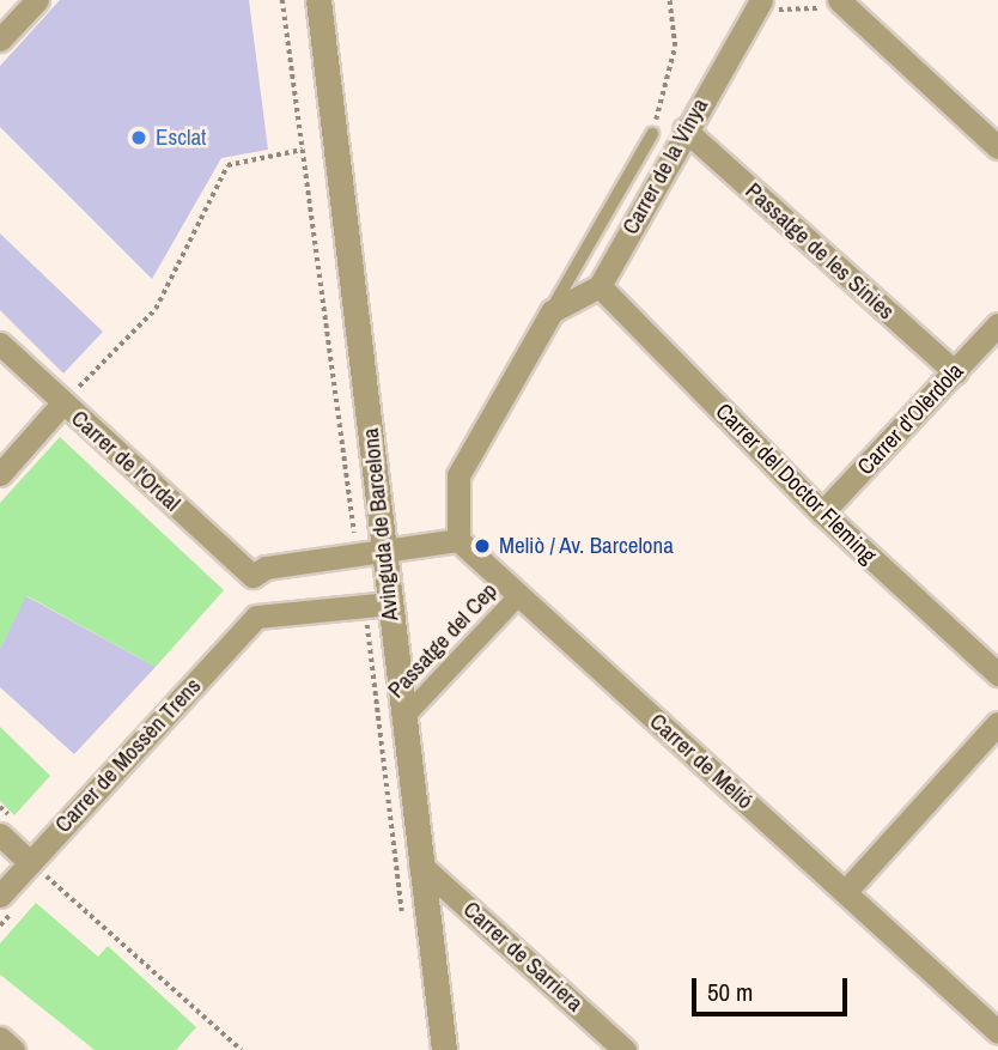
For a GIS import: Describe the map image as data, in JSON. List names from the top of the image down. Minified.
{"streets":{"street":["Carrer de la Vinya","Passatge de les Sínies","Carrer d'Olèrdola","Carrer de l'Ordal","Carrer del Doctor Fleming","Avinguda de Barcelona","Passatge del Cep","Carrer de Mossèn Trens","Carrer de Melió","Carrer de Sarriera"]},"crossings":[["Carrer de la Vinya","Passatge de les Sínies"],["Carrer de la Vinya","Carrer del Doctor Fleming"],["Carrer de la Vinya","Carrer de Melió"],["Passatge de les Sínies","Carrer d'Olèrdola"],["Carrer d'Olèrdola","Carrer del Doctor Fleming"],["Avinguda de Barcelona","Passatge del Cep"],["Avinguda de Barcelona","Carrer de Sarriera"],["Passatge del Cep","Carrer de Melió"]],"places":["Esclat","Meliò / Av. Barcelona"],"scale_bar":"50 m"}
